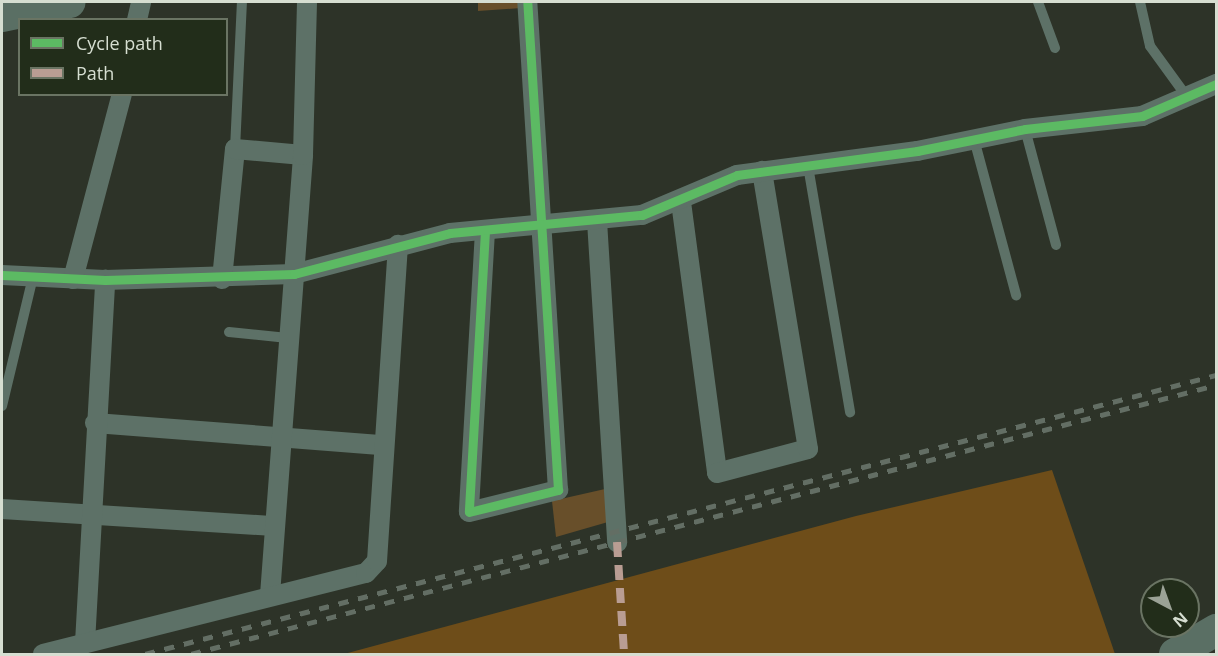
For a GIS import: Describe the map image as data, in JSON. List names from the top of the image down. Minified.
{"legend":["Cycle path","Path"],"north":"bottom right"}
